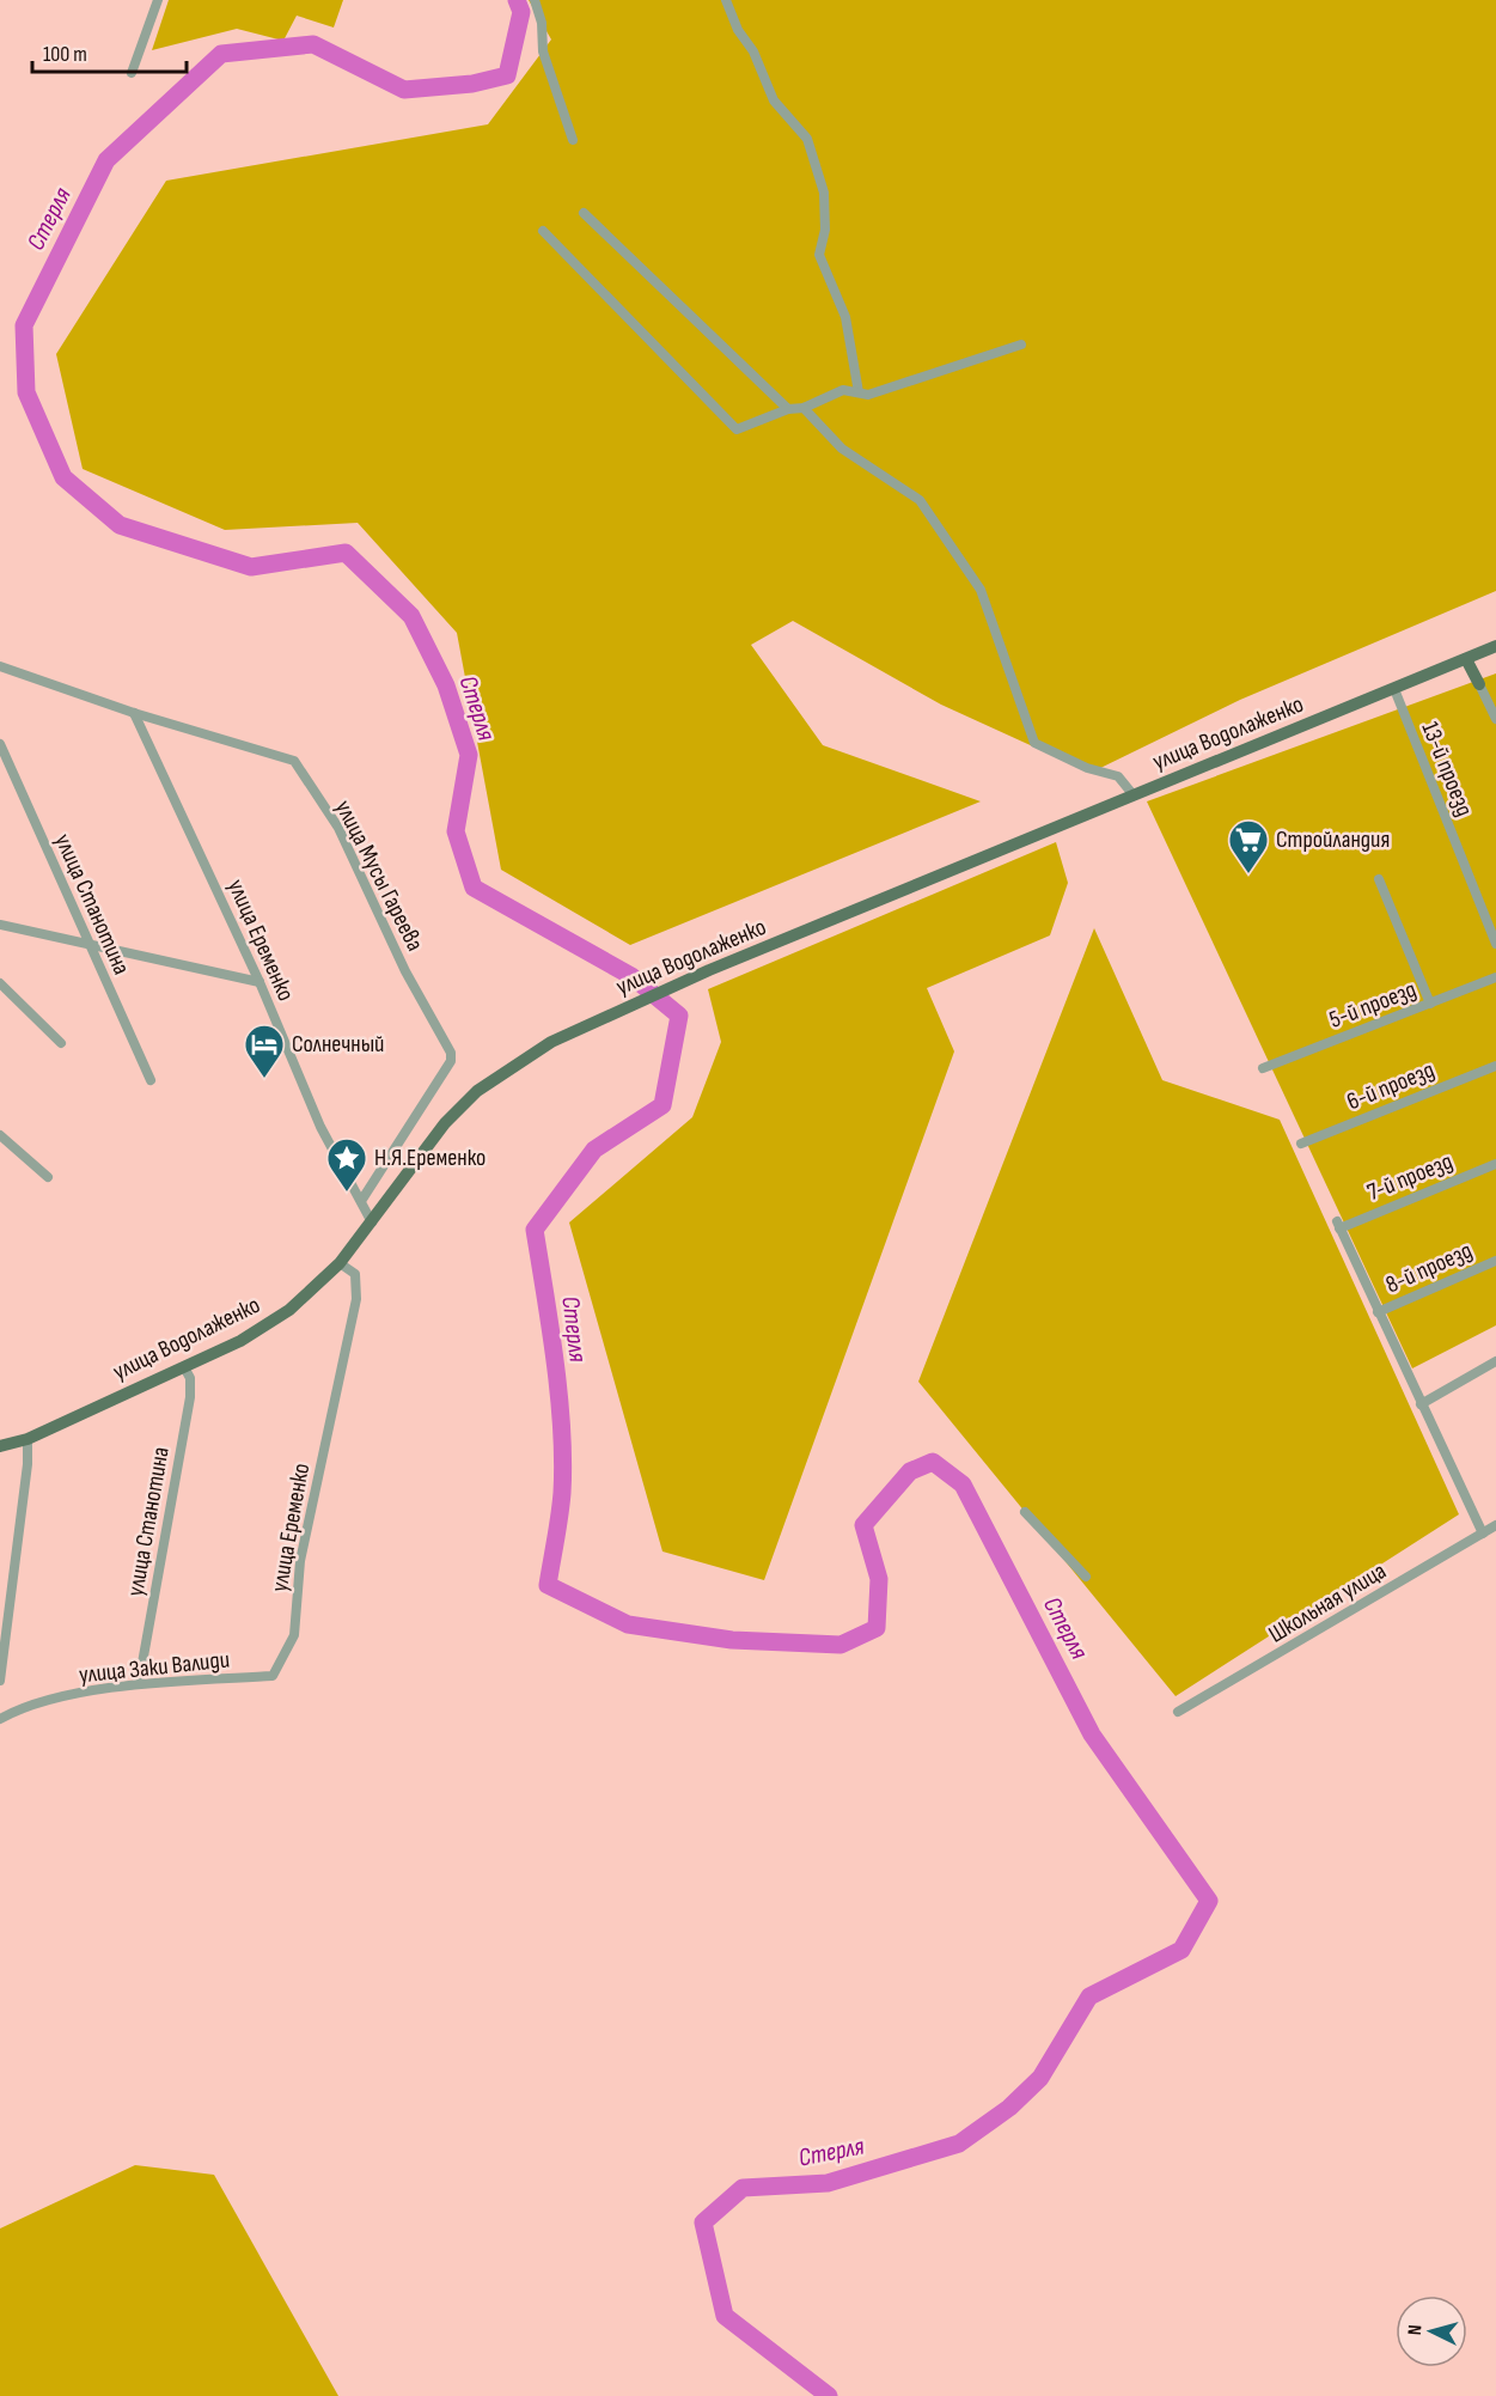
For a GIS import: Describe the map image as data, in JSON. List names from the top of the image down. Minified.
{"streets":{"main road":["улица Водолаженко"],"street":["13-й проезд","улица Мусы Гареева","улица Станотина","улица Еременко","5-й проезд","6-й проезд","7-й проезд","8-й проезд","Школьная улица","улица Заки Валиди"]},"crossings":[["улица Водолаженко","13-й проезд"],["улица Водолаженко","улица Станотина"],["улица Водолаженко","улица Еременко"],["улица Мусы Гареева","улица Еременко"],["улица Станотина","улица Заки Валиди"],["улица Еременко","улица Заки Валиди"],["7-й проезд","8-й проезд"]],"water":["Стерля"],"places":{"supermarket":["Стройландия"],"hotel":["Солнечный"],"place":["Н.Я.Еременко"]},"scale_bar":"100 m","north":"left"}
